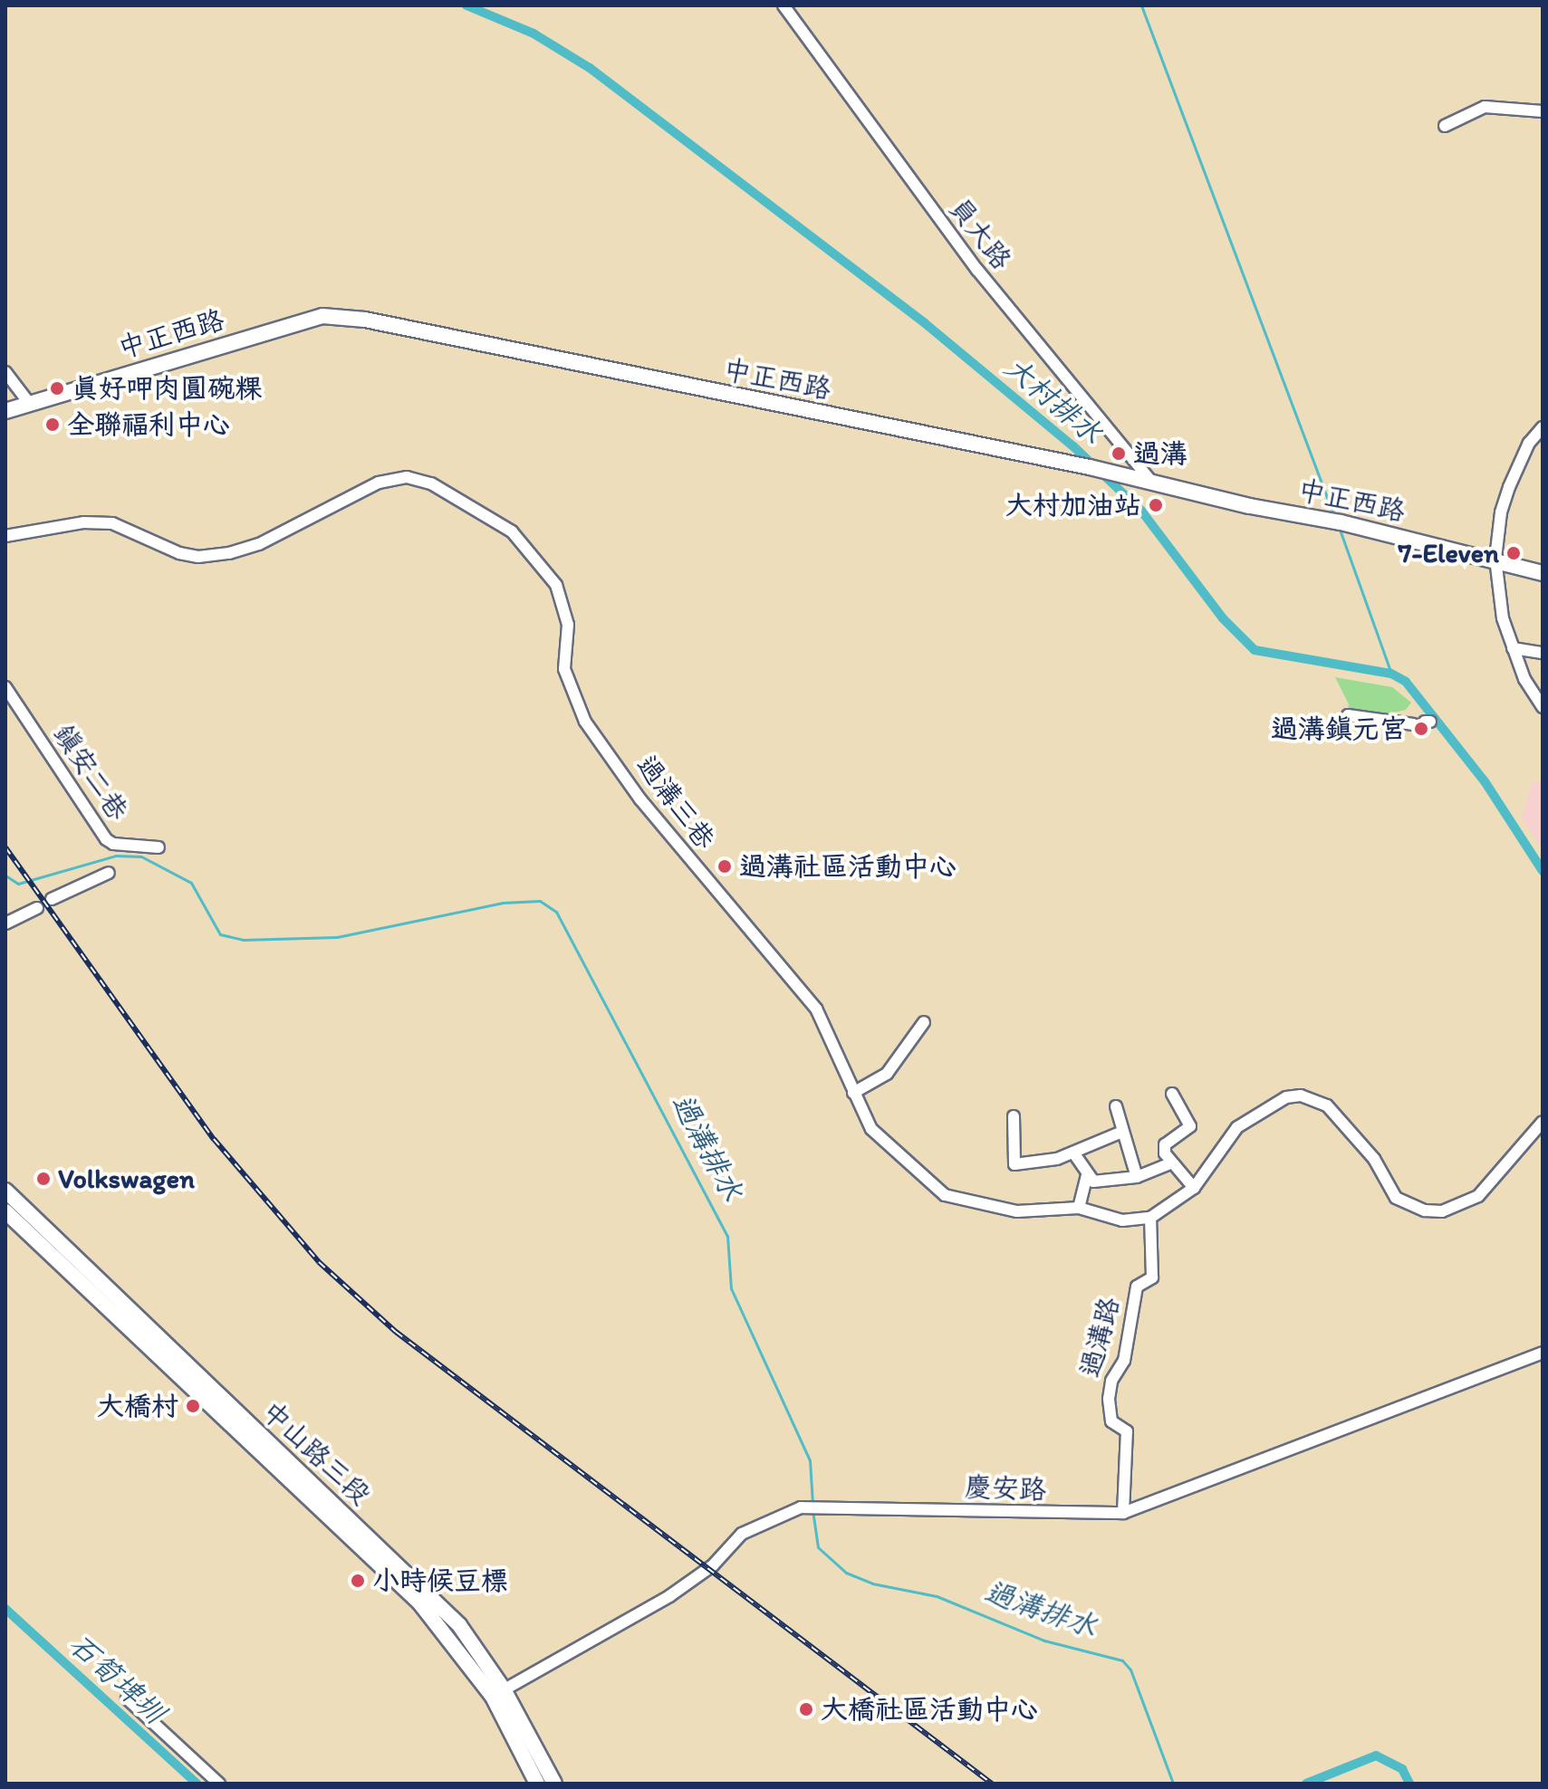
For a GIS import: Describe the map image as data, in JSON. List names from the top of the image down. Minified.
{"streets":{"main road":["中正西路","中山路三段"],"street":["員大路","鎮安二巷","過溝三巷","過溝路","慶安路"]},"crossings":[["員大路","中正西路"],["過溝三巷","過溝路"],["過溝路","慶安路"],["中山路三段","慶安路"]],"water":["大村排水","過溝排水","石筍埤圳"],"places":["真好呷肉圓碗粿","全聯福利中心","過溝","大村加油站","7-Eleven","過溝鎮元宮","過溝社區活動中心","Volkswagen","大橋村","小時候豆標","大橋社區活動中心"]}
